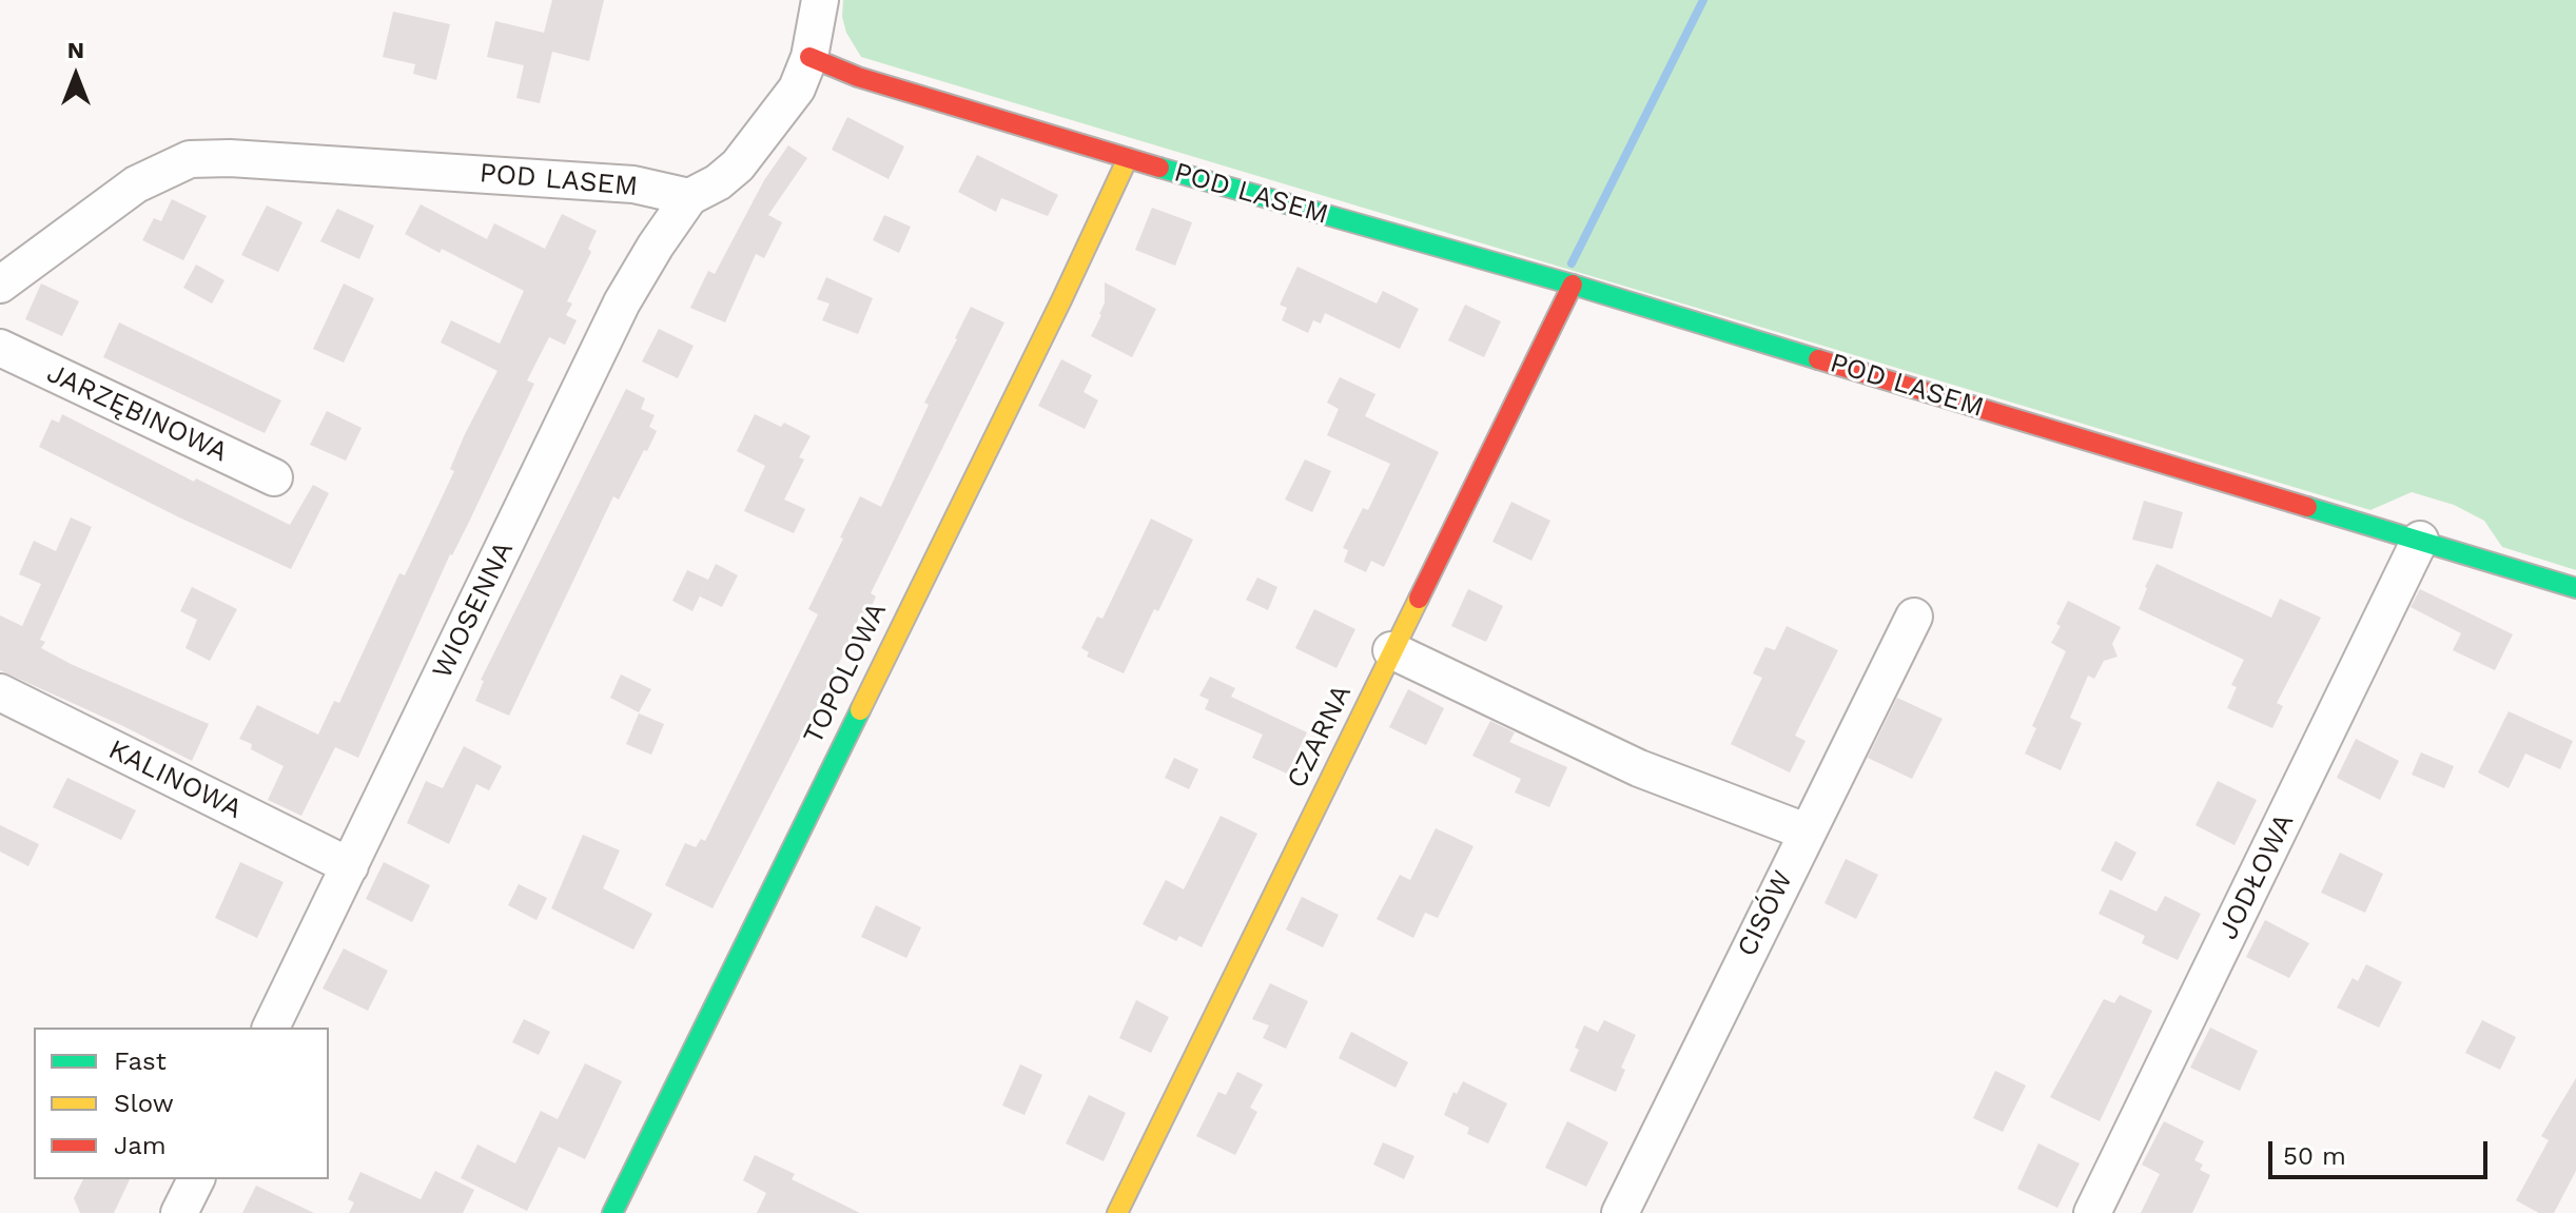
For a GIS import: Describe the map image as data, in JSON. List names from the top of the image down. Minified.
{"streets":{"street":["POD LASEM","JARZĘBINOWA","WIOSENNA","TOPOLOWA","CZARNA","KALINOWA","JODŁOWA","CISÓW"]},"crossings":[["POD LASEM","WIOSENNA"],["POD LASEM","TOPOLOWA"],["POD LASEM","CZARNA"],["POD LASEM","JODŁOWA"],["WIOSENNA","KALINOWA"]],"legend":["Fast","Slow","Jam"],"scale_bar":"50 m","north":"top"}
